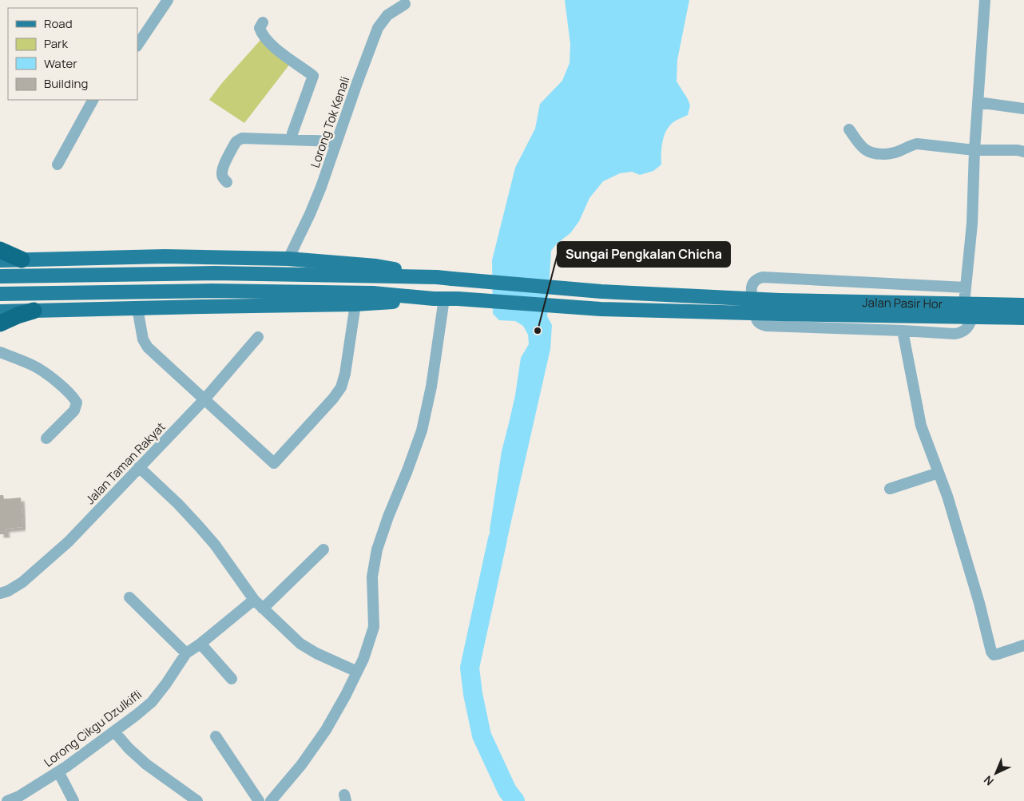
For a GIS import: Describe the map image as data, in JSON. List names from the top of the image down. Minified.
{"streets":{"main road":["Jalan Pasir Hor"],"street":["Lorong Tok Kenali","Jalan Taman Rakyat","Lorong Cikgu Dzulkifli"]},"places":["Sungai Pengkalan Chicha"],"legend":["Road","Park","Water","Building"],"north":"bottom left"}
